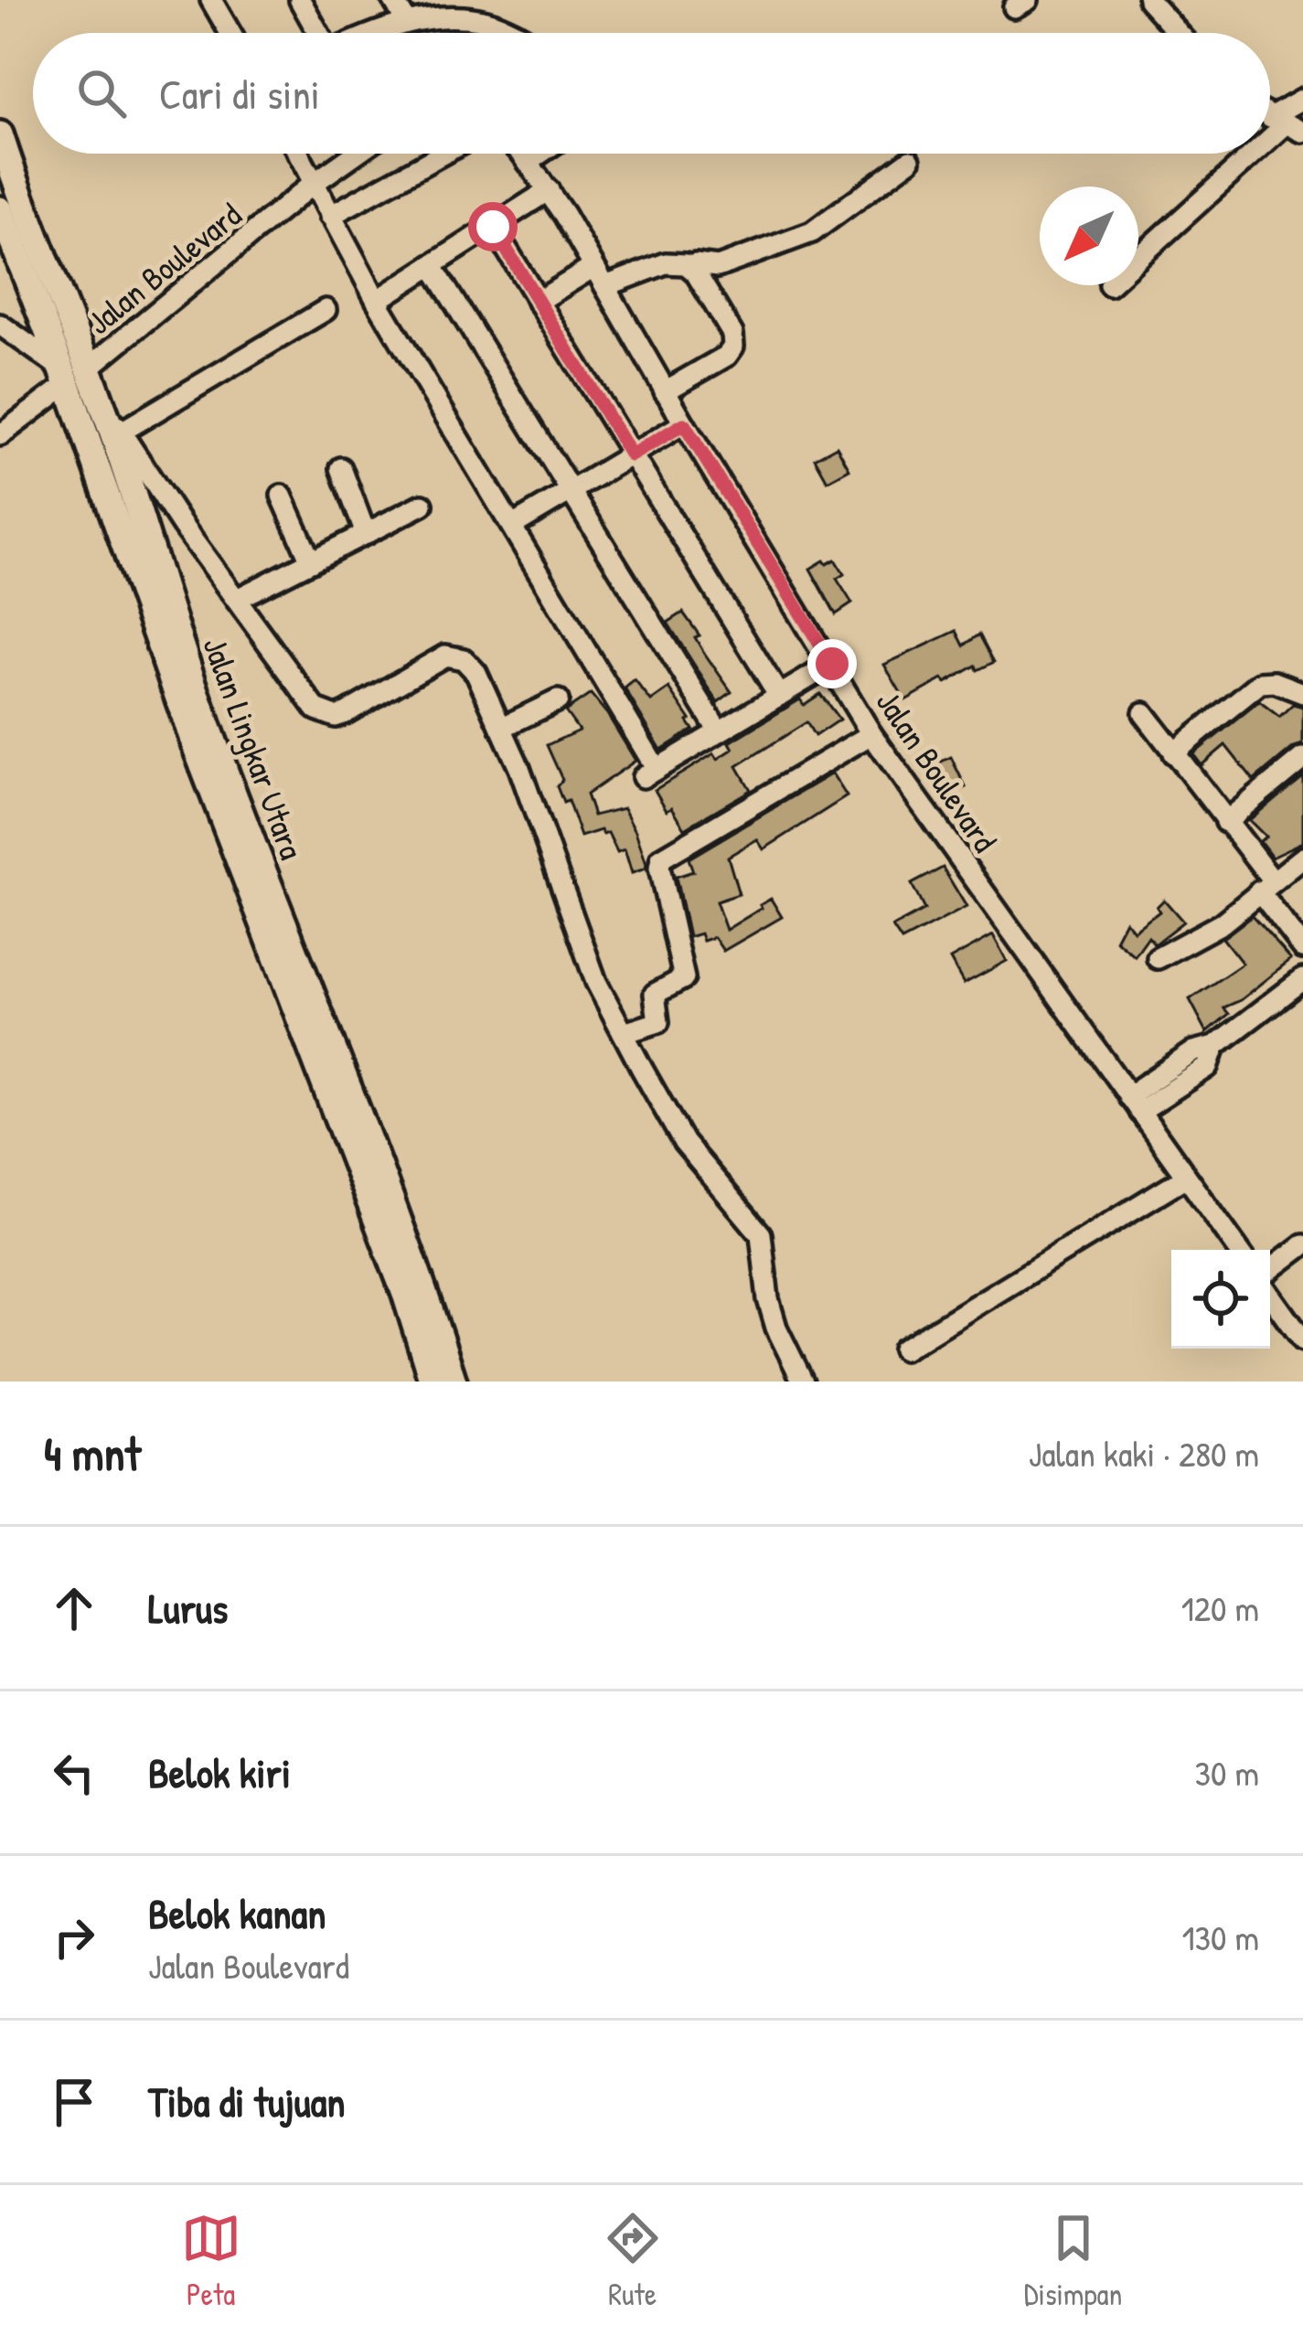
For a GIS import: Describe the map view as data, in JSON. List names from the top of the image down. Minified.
{"streets":{"main road":["Jalan Lingkar Utara"],"street":["Jalan Boulevard"]},"crossings":[["Jalan Boulevard","Jalan Lingkar Utara"]],"north":"bottom left","page":{"search":"Cari di sini","heading":["4 mnt","Jalan kaki · 280 m"],"list":[["Lurus","120 m"],["Belok kiri","30 m"],["Belok kanan","Jalan Boulevard","130 m"],"Tiba di tujuan"],"nav":["Peta","Rute","Disimpan"]}}
